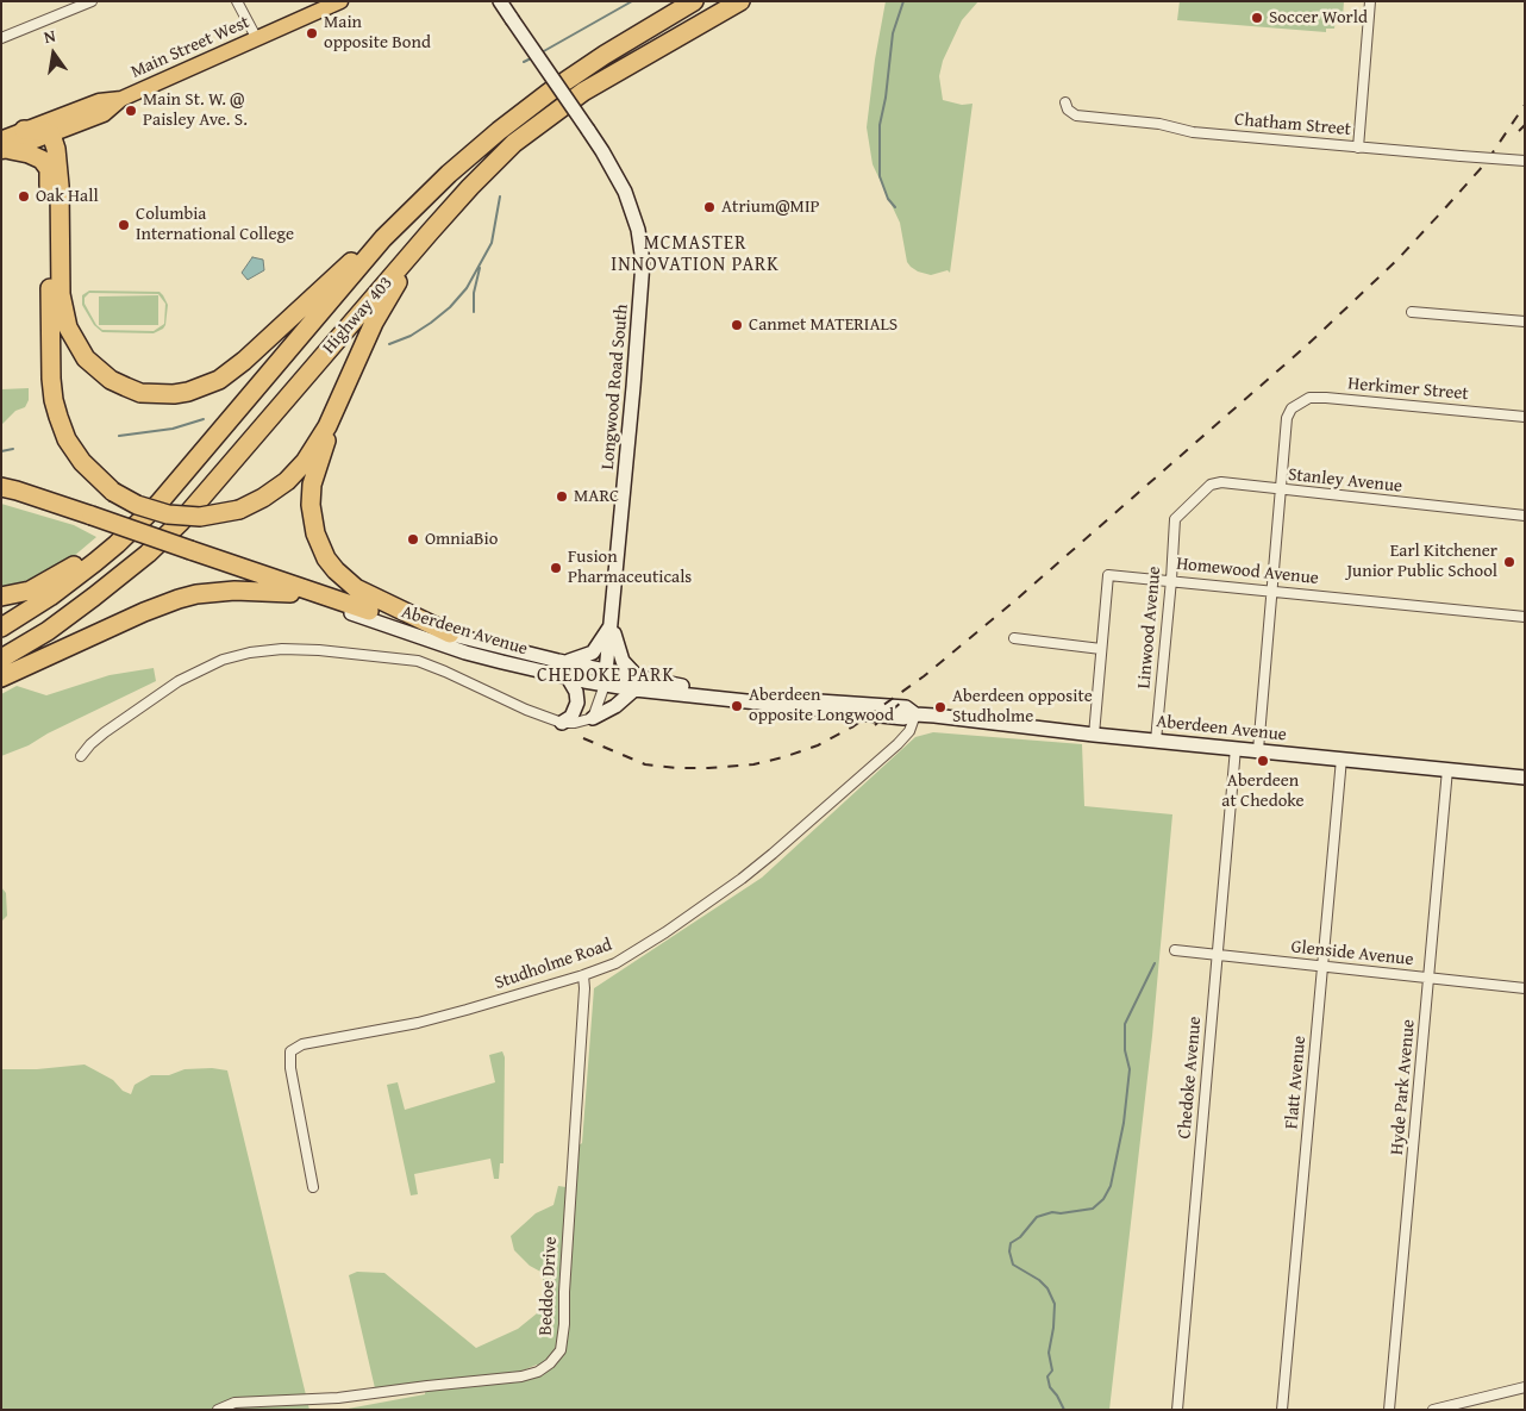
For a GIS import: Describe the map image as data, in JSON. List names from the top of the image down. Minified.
{"streets":{"highway":["Highway 403"],"main road":["Main Street West","Longwood Road South","Aberdeen Avenue"],"street":["Chatham Street","Herkimer Street","Stanley Avenue","Homewood Avenue","Linwood Avenue","Glenside Avenue","Studholme Road","Chedoke Avenue","Flatt Avenue","Hyde Park Avenue","Beddoe Drive"]},"crossings":[["Longwood Road South","Aberdeen Avenue"],["Herkimer Street","Stanley Avenue"],["Stanley Avenue","Linwood Avenue"],["Homewood Avenue","Linwood Avenue"],["Linwood Avenue","Aberdeen Avenue"],["Aberdeen Avenue","Studholme Road"],["Aberdeen Avenue","Chedoke Avenue"],["Aberdeen Avenue","Flatt Avenue"],["Aberdeen Avenue","Hyde Park Avenue"],["Glenside Avenue","Chedoke Avenue"],["Glenside Avenue","Flatt Avenue"],["Glenside Avenue","Hyde Park Avenue"],["Studholme Road","Beddoe Drive"]],"districts":["MCMASTER INNOVATION PARK","CHEDOKE PARK"],"places":["Soccer World","Main opposite Bond","Main St. W. @ Paisley Ave. S.","Oak Hall","Atrium@MIP","Columbia International College","Canmet MATERIALS","MARC","OmniaBio","Earl Kitchener Junior Public School","Fusion Pharmaceuticals","Aberdeen opposite Longwood","Aberdeen opposite Studholme","Aberdeen at Chedoke"],"north":"top"}
